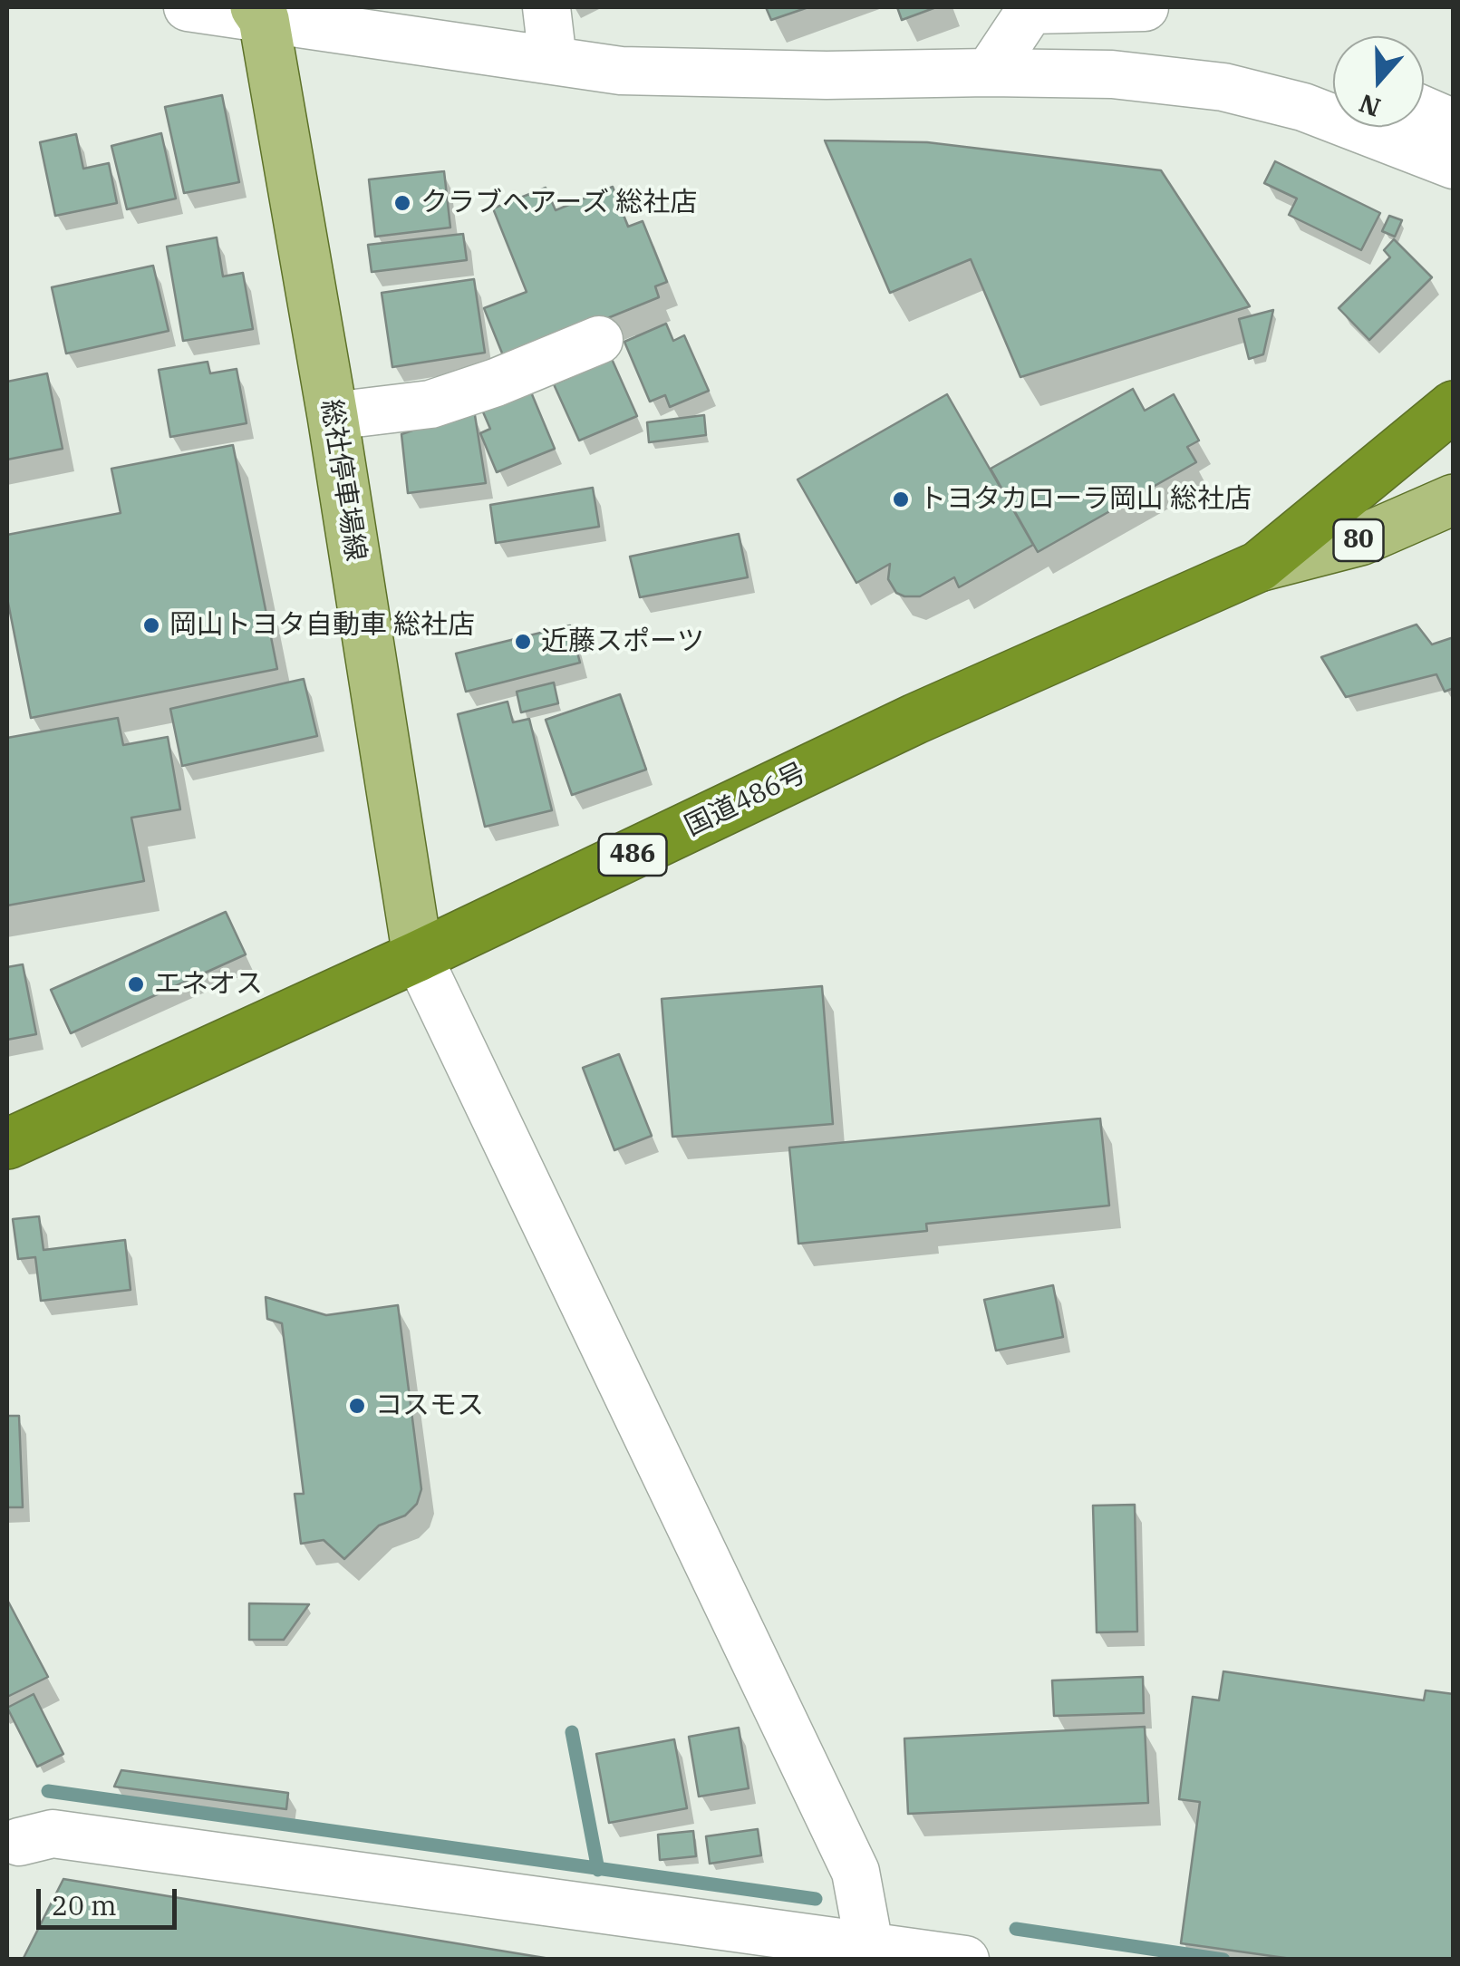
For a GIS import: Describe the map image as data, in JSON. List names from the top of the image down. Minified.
{"streets":{"highway":["国道486号","486"],"main road":["総社停車場線","80"]},"crossings":[["総社停車場線","国道486号"],["80","国道486号"]],"places":["クラブヘアーズ 総社店","トヨタカローラ岡山 総社店","岡山トヨタ自動車 総社店","近藤スポーツ","エネオス","コスモス"],"scale_bar":"20 m","north":"bottom"}
